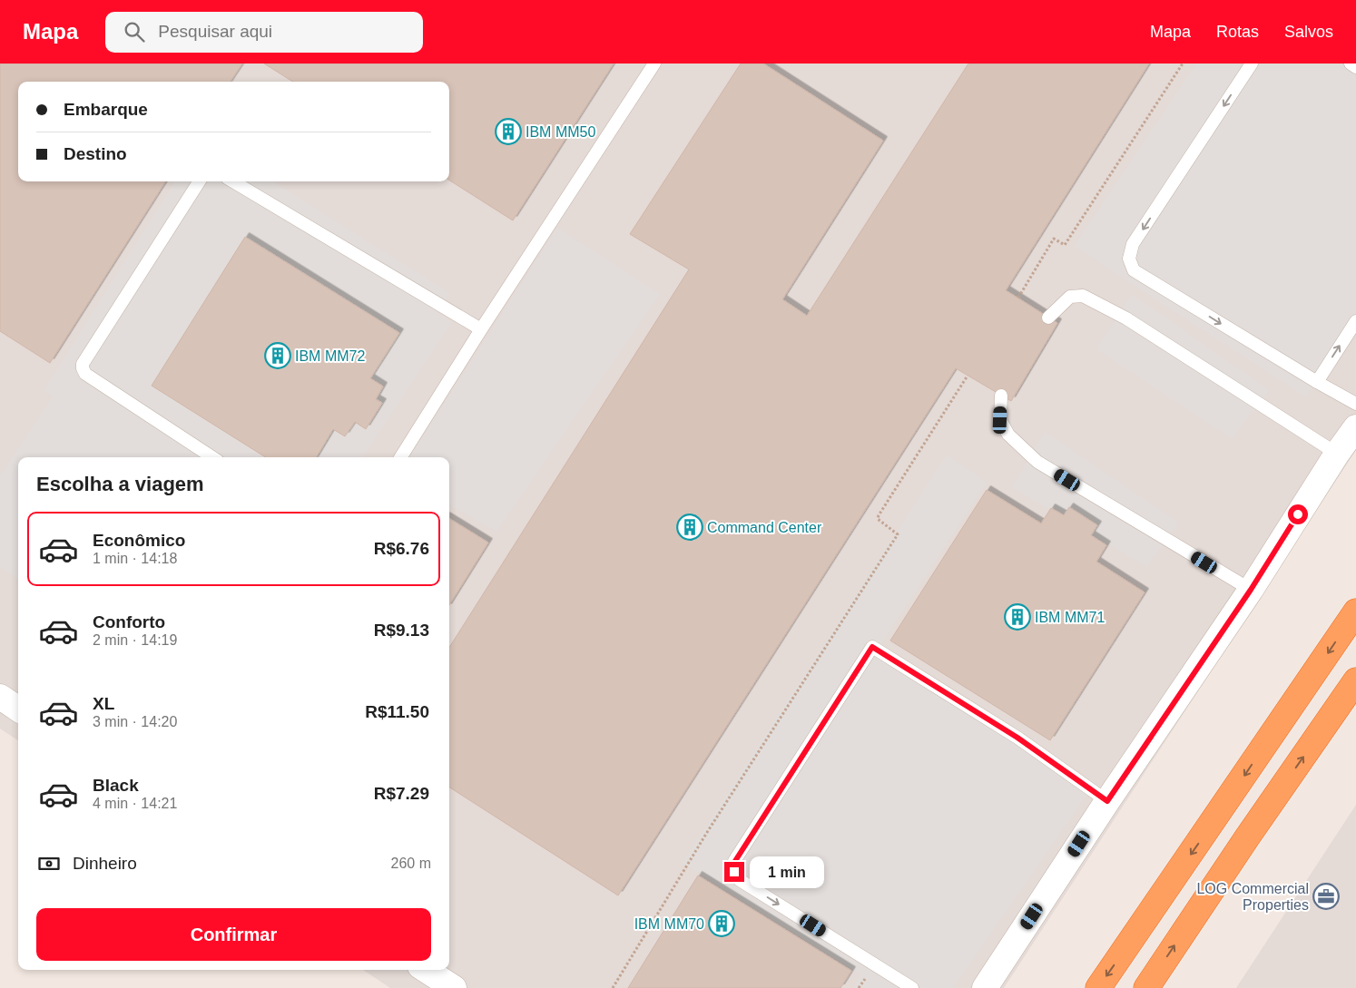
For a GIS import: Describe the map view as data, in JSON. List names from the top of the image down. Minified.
{"places":{"building":["IBM MM50","IBM MM72","Command Center","IBM MM71","IBM MM70"],"office":["LOG Commercial Properties"]},"page":{"header":"Mapa","search":"Pesquisar aqui","nav":["Mapa","Rotas","Salvos"],"banner":["Embarque","Destino"],"heading":"Escolha a viagem","list":[{"name":"Econômico","note":"1 min · 14:18","value":"R$6.76"},{"name":"Conforto","note":"2 min · 14:19","value":"R$9.13"},{"name":"XL","note":"3 min · 14:20","value":"R$11.50"},{"name":"Black","note":"4 min · 14:21","value":"R$7.29"}],"pay":["Dinheiro","260 m"],"bubble":"1 min","buttons":"Confirmar"}}
